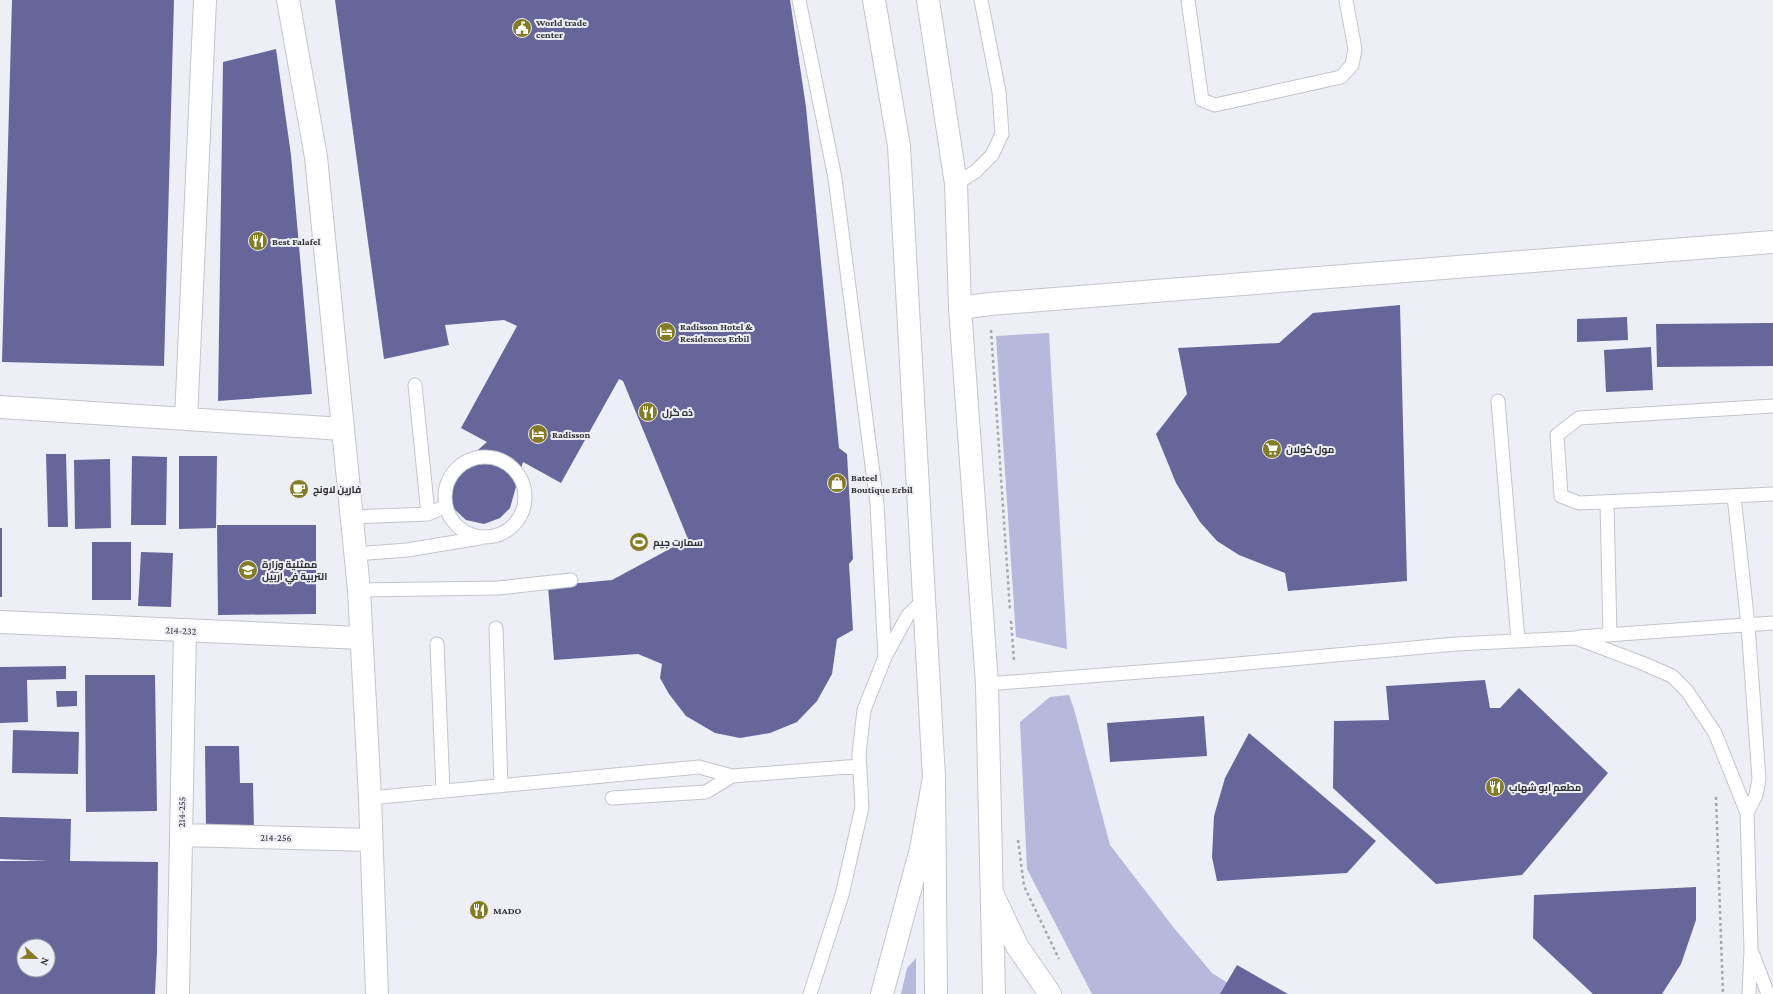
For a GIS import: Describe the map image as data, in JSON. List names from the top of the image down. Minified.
{"streets":{"main road":["214-232","214-255","214-256"]},"crossings":[["214-232","214-255"],["214-255","214-256"]],"places":{"public building":["World trade center"],"restaurant":["Best Falafel","ذه گرل","مطعم ابو شهاب","MADO"],"hotel":["Radisson Hotel & Residences Erbil","Radisson"],"supermarket":["مول كولان"],"shop":["Bateel Boutique Erbil"],"cafe":["فارین لاونج"],"sports":["سمارت جیم"],"school or university":["ممثلية وزارة التربية في اربيل"]},"north":"right"}
